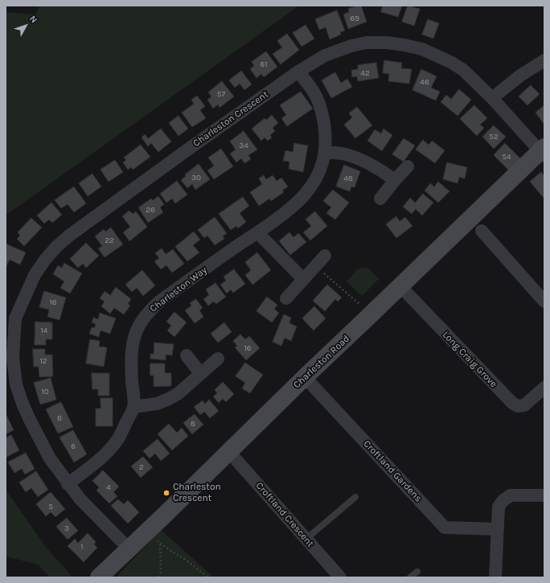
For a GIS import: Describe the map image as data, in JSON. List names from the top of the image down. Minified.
{"streets":{"street":["Charleston Crescent","Charleston Way","Long Craig Grove","Charleston Road","Croftland Gardens","Croftland Crescent"]},"crossings":[["Charleston Crescent","Charleston Way"],["Charleston Crescent","Charleston Road"],["Long Craig Grove","Charleston Road"],["Charleston Road","Croftland Gardens"],["Charleston Road","Croftland Crescent"]],"places":["Charleston Crescent"],"house_numbers":["69","61","42","46","57","52","34","54","30","48","26","22","16","14","16","12","10","8","8","6","2","4","5","3","1"],"north":"top right"}
